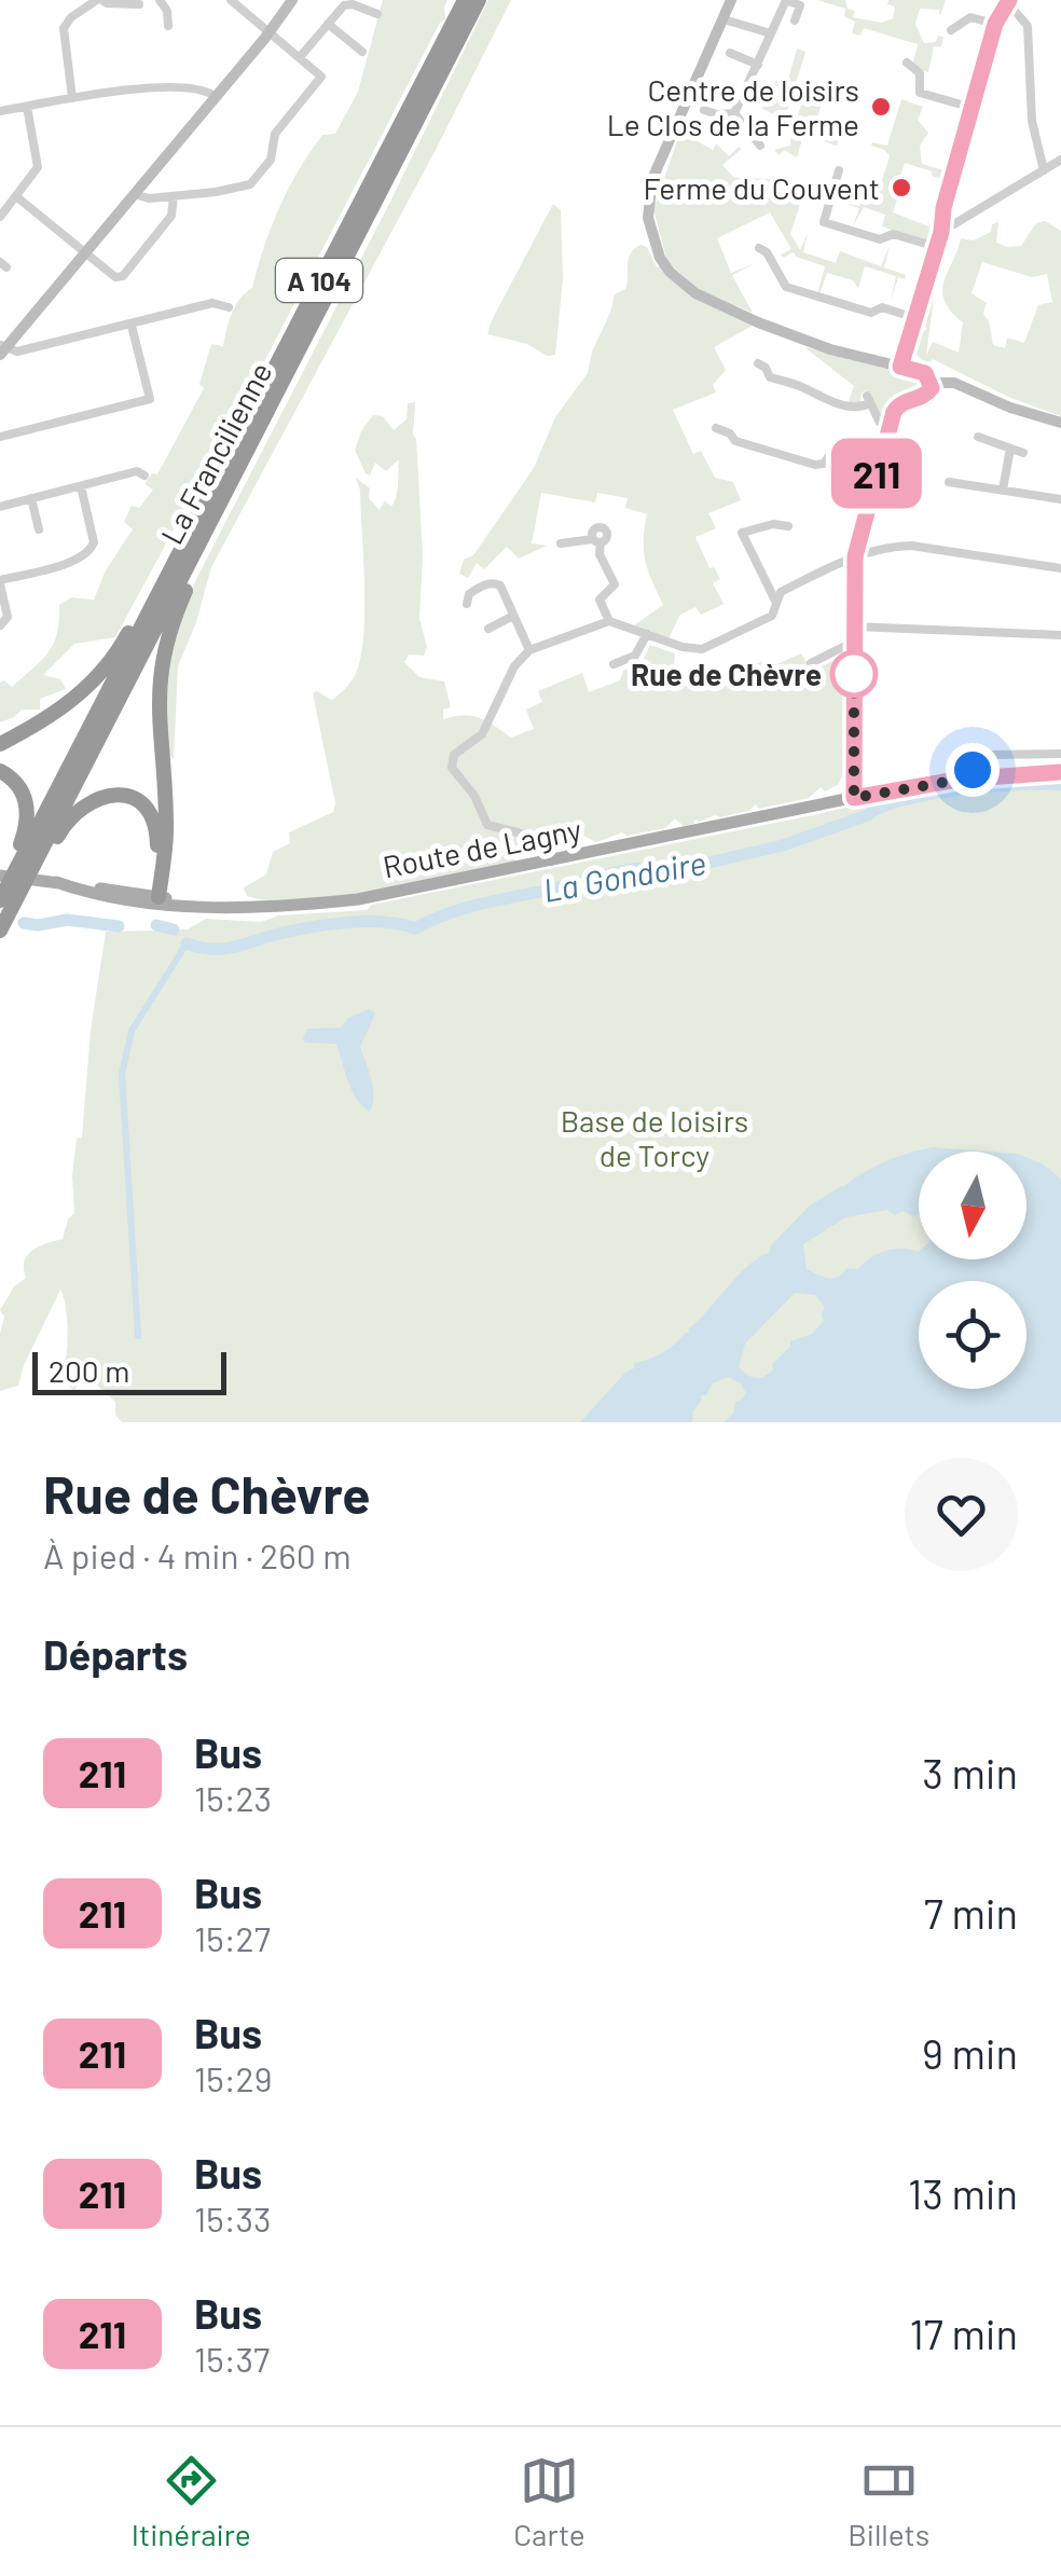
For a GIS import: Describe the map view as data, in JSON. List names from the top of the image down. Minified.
{"streets":{"highway":["A 104","La Francilienne"],"main road":["Route de Lagny"]},"crossings":[["La Francilienne","Route de Lagny"]],"water":["La Gondoire"],"parks":["Base de loisirs de Torcy"],"places":["Centre de loisirs Le Clos de la Ferme","Ferme du Couvent","Rue de Chèvre"],"lines":["bus line 211"],"scale_bar":"200 m","north":"bottom","page":{"on_map":"211","scale":"200 m","heading":[["Rue de Chèvre","À pied · 4 min · 260 m"],"Départs"],"list":[{"mark":"211","name":"Bus","note":"15:23","value":"3 min"},{"mark":"211","name":"Bus","note":"15:27","value":"7 min"},{"mark":"211","name":"Bus","note":"15:29","value":"9 min"},{"mark":"211","name":"Bus","note":"15:33","value":"13 min"},{"mark":"211","name":"Bus","note":"15:37","value":"17 min"}],"tabs":["Itinéraire","Carte","Billets"]}}
